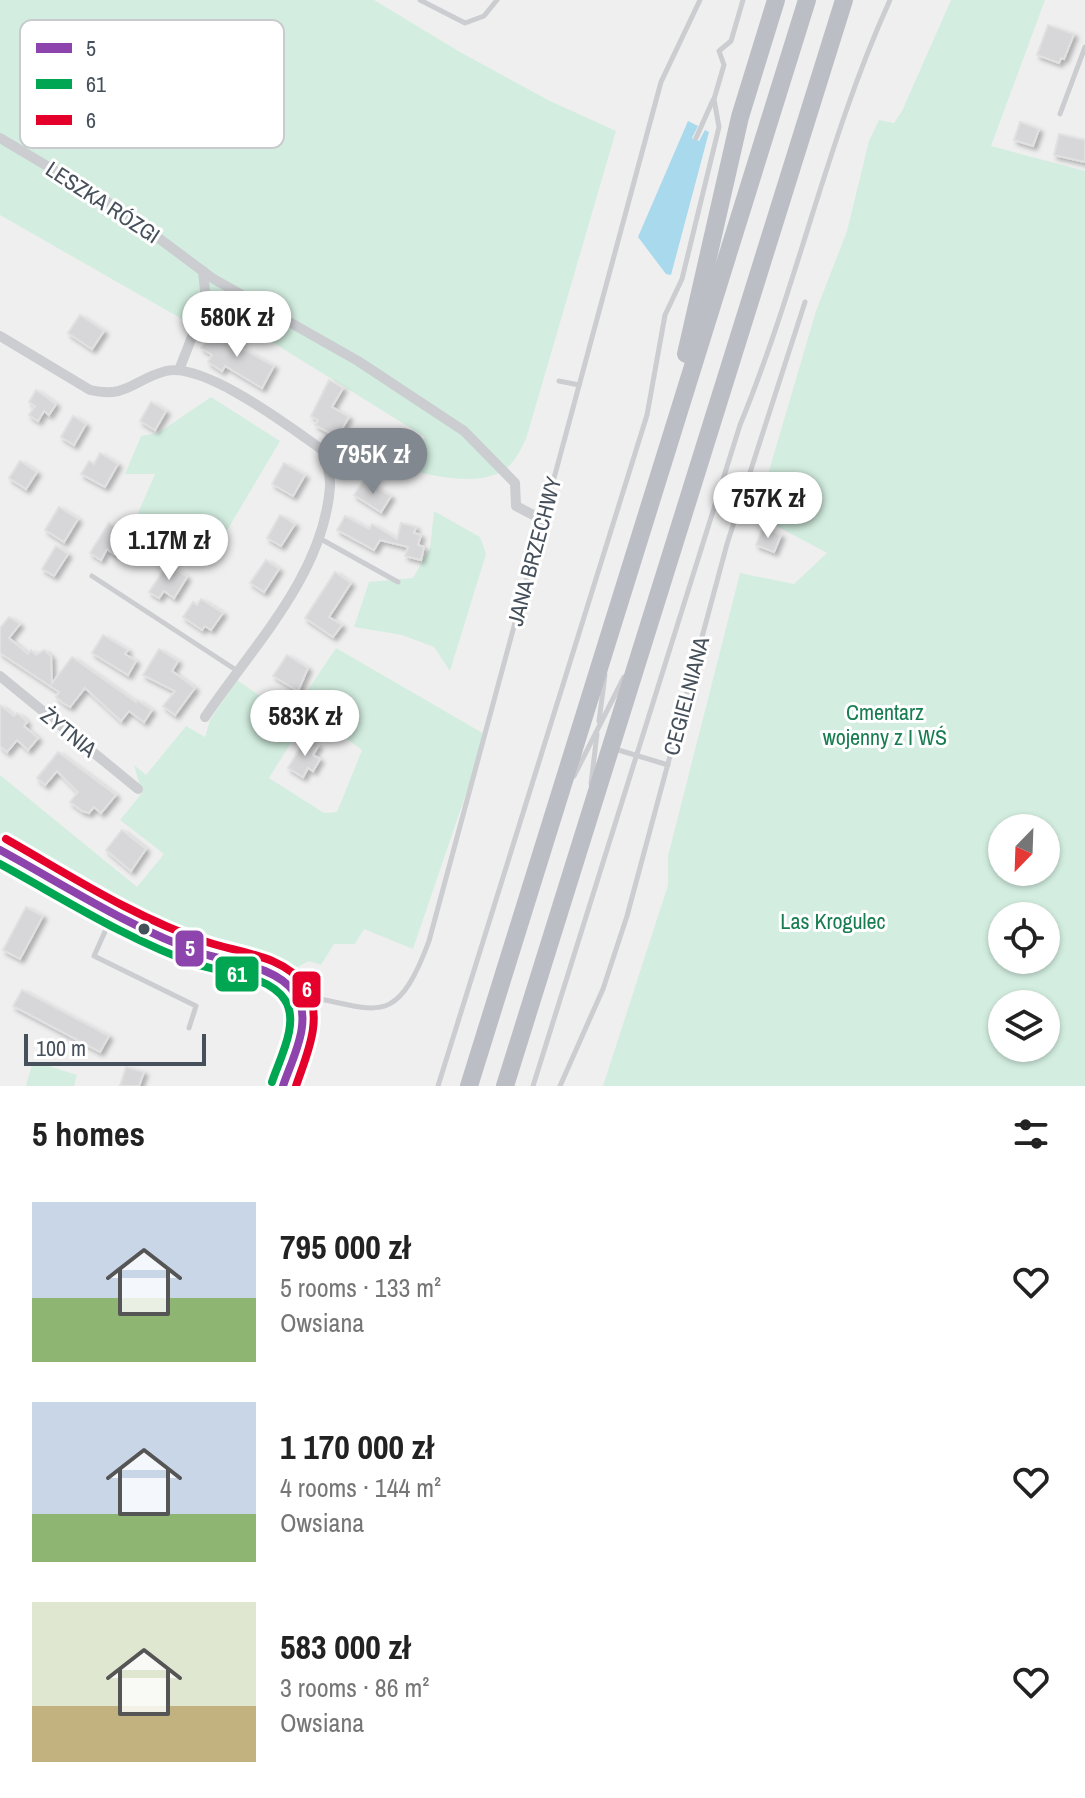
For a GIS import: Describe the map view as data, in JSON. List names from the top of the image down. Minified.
{"streets":{"street":["LESZKA RÓZGI","ŻYTNIA"],"lane":["JANA BRZECHWY","CEGIELNIANA"]},"crossings":[["LESZKA RÓZGI","JANA BRZECHWY"]],"parks":["Cmentarz wojenny z I WŚ","Las Krogulec"],"lines":["transit line 6","transit line 5","transit line 61"],"legend":["5","61","6"],"scale_bar":"100 m","north":"bottom left","page":{"price":["580K zł","795K zł","757K zł","1.17M zł","583K zł"],"scale":"100 m","heading":"5 homes","list":[{"name":"795 000 zł","note":"5 rooms · 133 m² · Owsiana"},{"name":"1 170 000 zł","note":"4 rooms · 144 m² · Owsiana"},{"name":"583 000 zł","note":"3 rooms · 86 m² · Owsiana"}]}}
